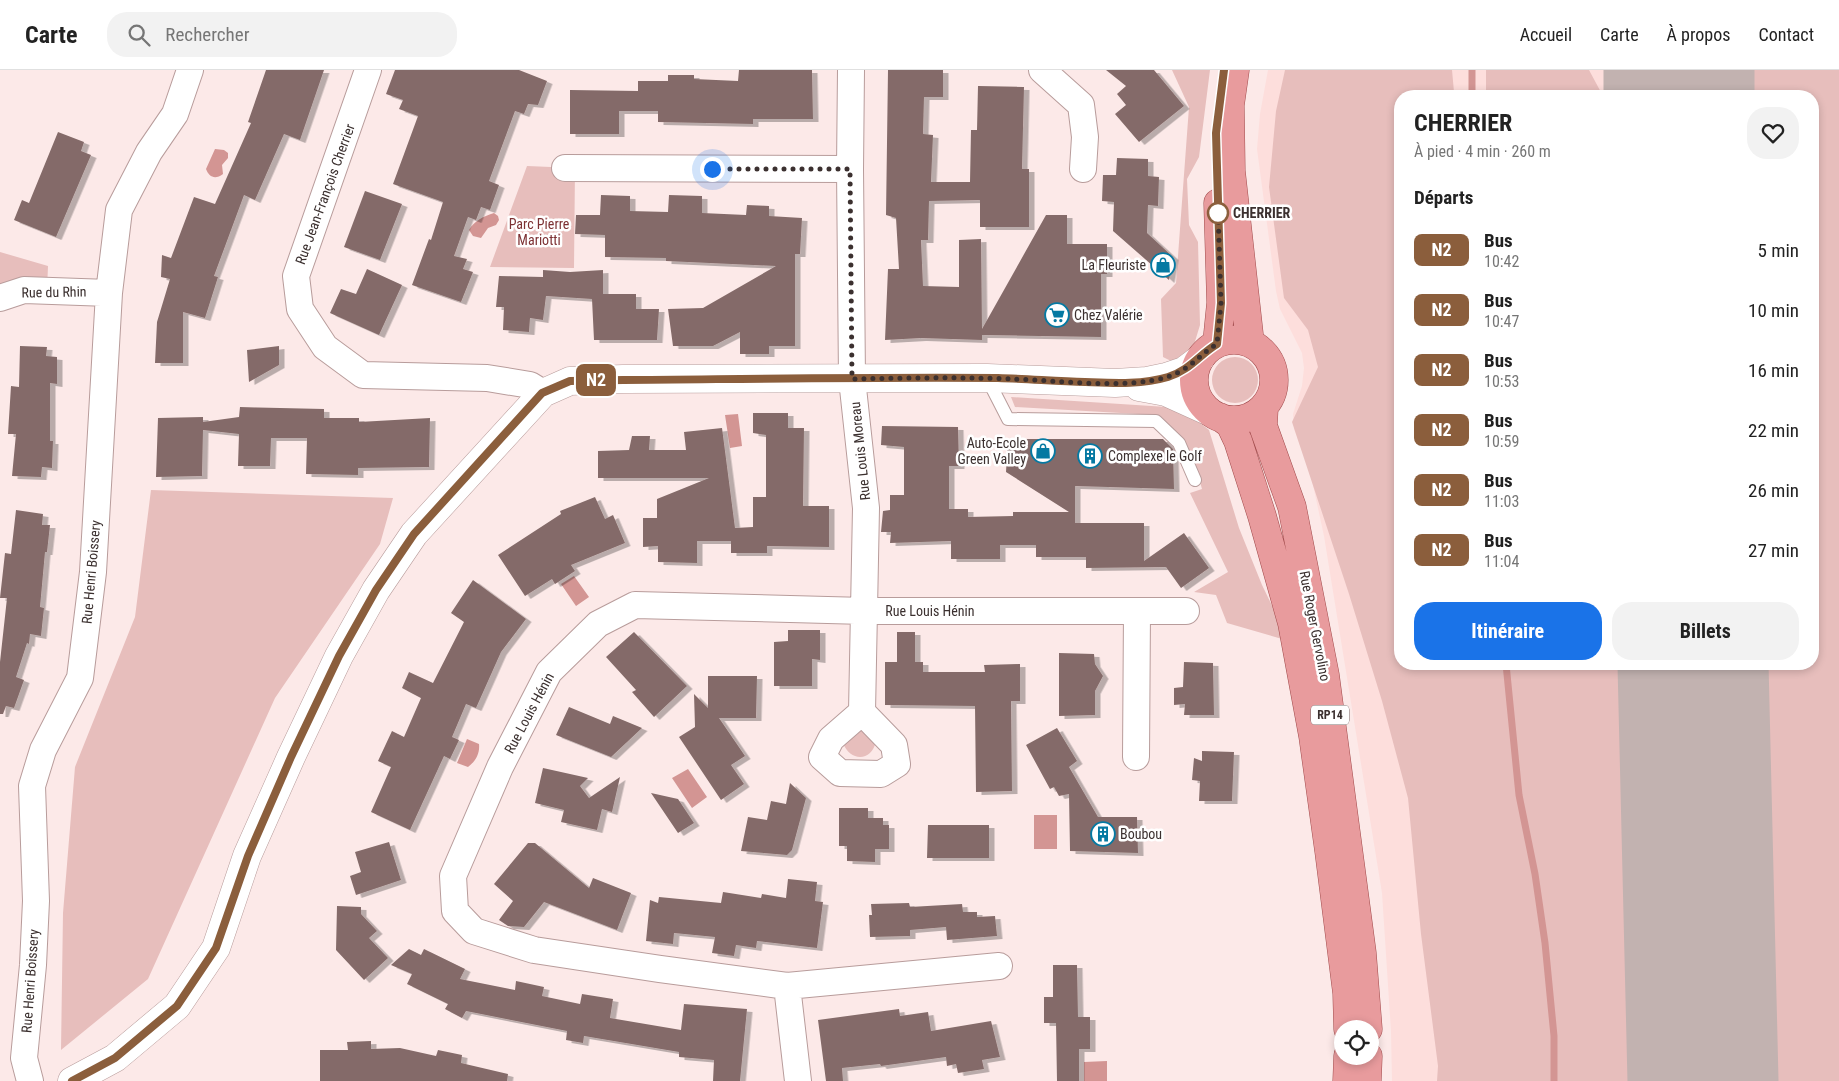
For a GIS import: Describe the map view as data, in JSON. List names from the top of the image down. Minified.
{"streets":{"main road":["Rue Roger Gervolino","RP14"],"street":["Rue Jean-François Cherrier","Rue du Rhin","Rue Louis Moreau","Rue Henri Boissery","Rue Louis Hénin"]},"crossings":[["Rue du Rhin","Rue Henri Boissery"],["Rue Louis Moreau","Rue Louis Hénin"]],"parks":["Parc Pierre Mariotti"],"places":{"other":["CHERRIER"],"shop":["La Fleuriste","Auto-Ecole Green Valley"],"supermarket":["Chez Valérie"],"building":["Complexe le Golf","Boubou"]},"lines":["bus line N2"],"page":{"header":"Carte","search":"Rechercher","nav":["Accueil","Carte","À propos","Contact"],"on_map":"N2","heading":[["CHERRIER","À pied · 4 min · 260 m"],"Départs"],"list":[{"mark":"N2","name":"Bus","note":"10:42","value":"5 min"},{"mark":"N2","name":"Bus","note":"10:47","value":"10 min"},{"mark":"N2","name":"Bus","note":"10:53","value":"16 min"},{"mark":"N2","name":"Bus","note":"10:59","value":"22 min"},{"mark":"N2","name":"Bus","note":"11:03","value":"26 min"},{"mark":"N2","name":"Bus","note":"11:04","value":"27 min"}],"buttons":["Itinéraire","Billets"]}}
